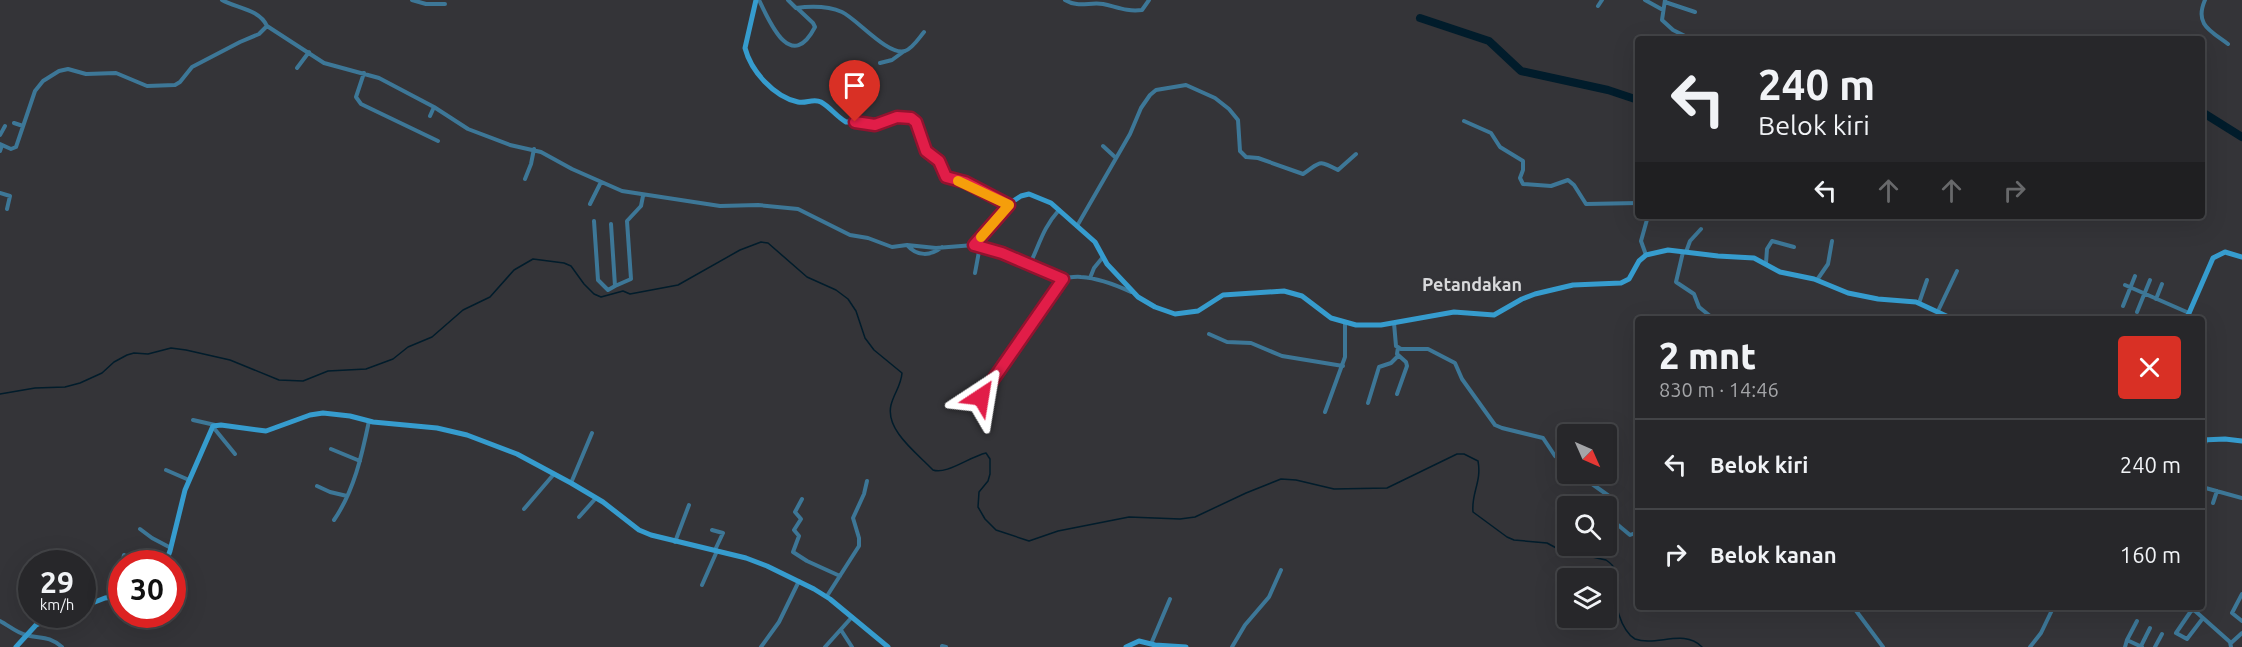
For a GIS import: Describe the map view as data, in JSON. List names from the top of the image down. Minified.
{"districts":["Petandakan"],"north":"bottom right","page":{"turn":["240 m","Belok kiri"],"heading":["2 mnt","830 m · 14:46"],"list":[{"name":"Belok kiri","value":"240 m"},{"name":"Belok kanan","value":"160 m"}],"speed":"29 km/h","limit":"30"}}
